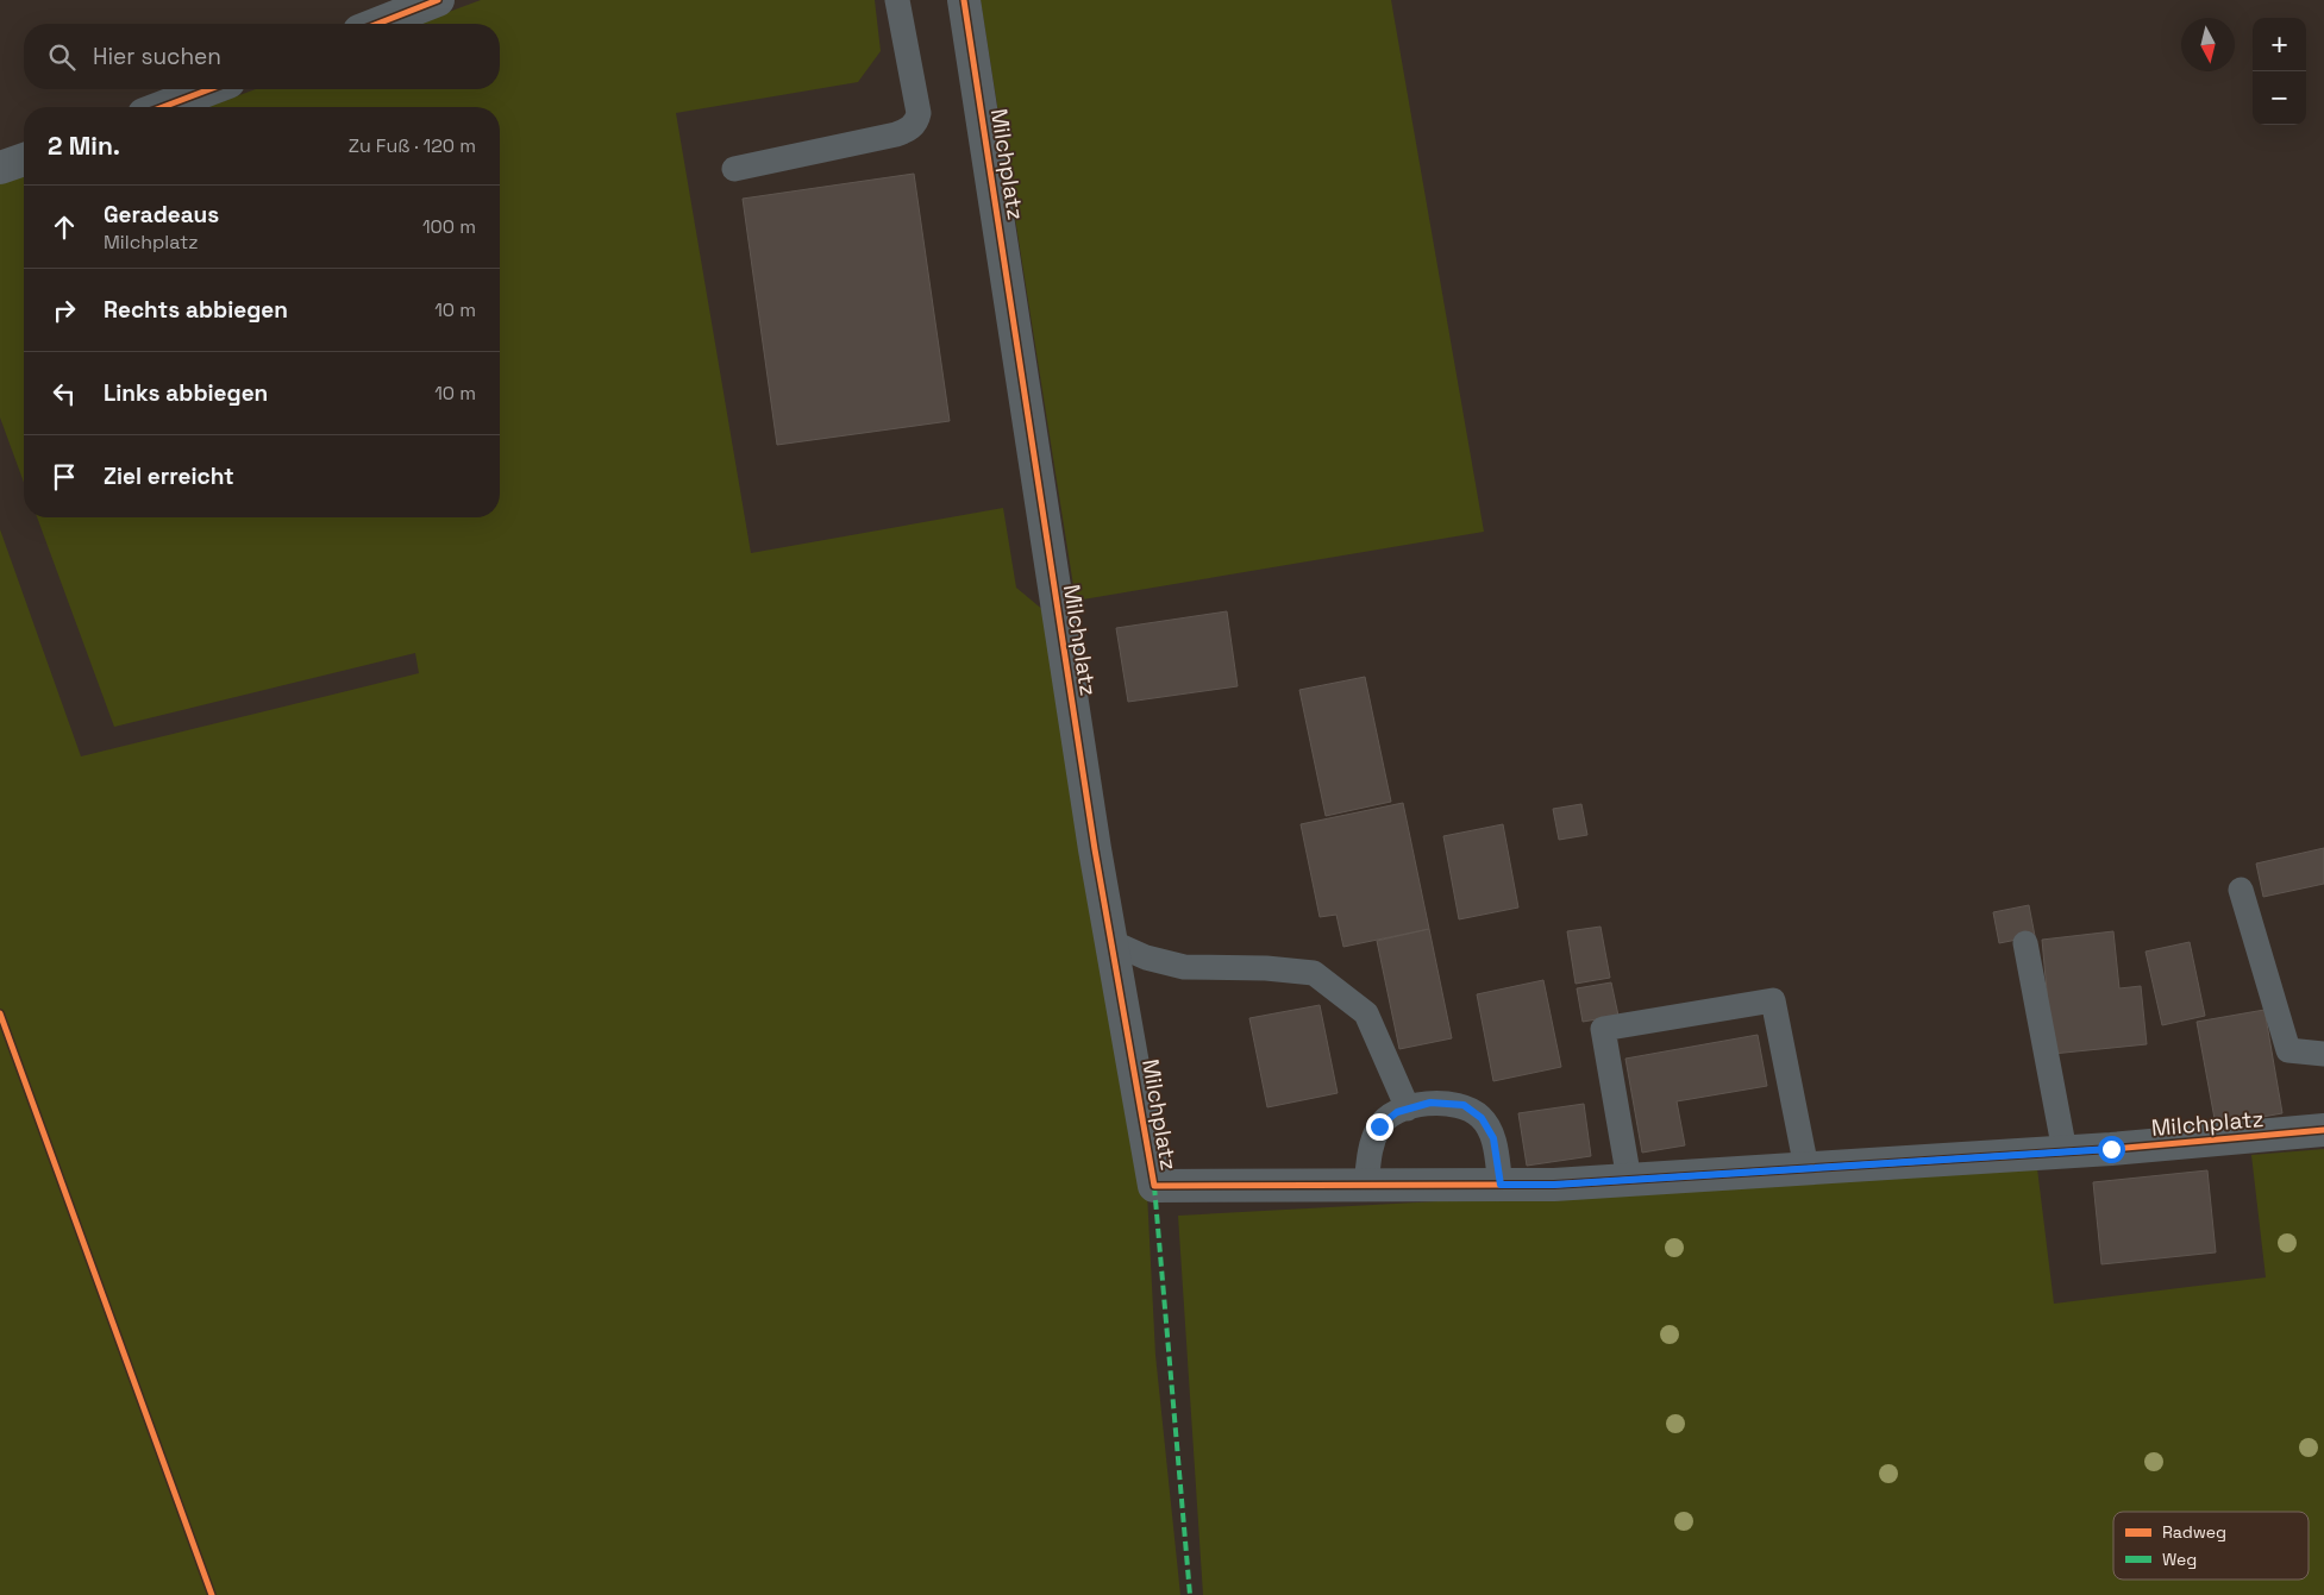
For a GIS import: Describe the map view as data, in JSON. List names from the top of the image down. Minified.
{"streets":{"street":["Milchplatz"]},"legend":["Radweg","Weg"],"north":"bottom","page":{"map_buttons":["+","−"],"search":"Hier suchen","heading":["2 Min.","Zu Fuß · 120 m"],"list":[["Geradeaus","Milchplatz","100 m"],["Rechts abbiegen","10 m"],["Links abbiegen","10 m"],"Ziel erreicht"]}}
